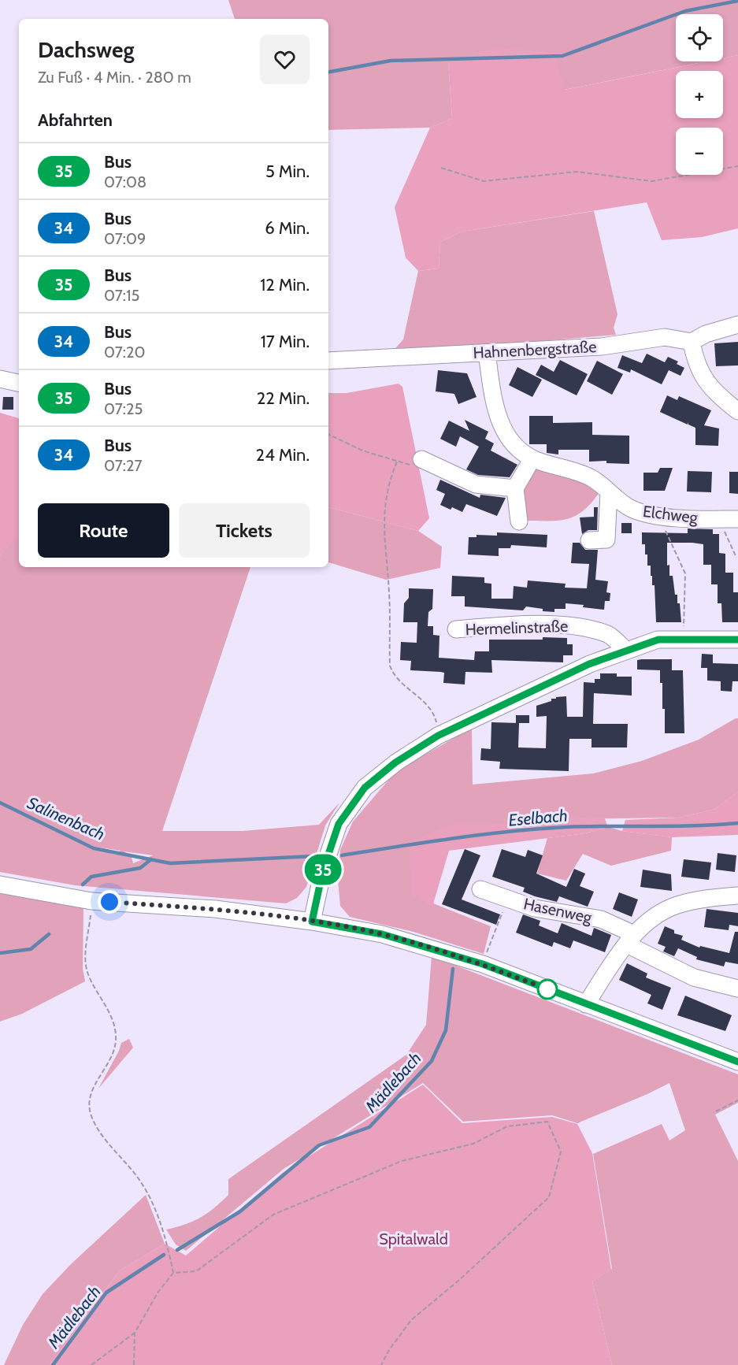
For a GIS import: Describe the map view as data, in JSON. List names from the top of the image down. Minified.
{"streets":{"street":["Hahnenbergstraße","Elchweg","Hermelinstraße","Hasenweg"]},"crossings":[["Hahnenbergstraße","Elchweg"]],"water":["Eselbach","Salinenbach","Mädlebach"],"parks":["Spitalwald"],"lines":["bus line 35"],"page":{"on_map":"35","map_buttons":["+","−"],"heading":[["Dachsweg","Zu Fuß · 4 Min. · 280 m"],"Abfahrten"],"list":[{"mark":"35","name":"Bus","note":"07:08","value":"5 Min."},{"mark":"34","name":"Bus","note":"07:09","value":"6 Min."},{"mark":"35","name":"Bus","note":"07:15","value":"12 Min."},{"mark":"34","name":"Bus","note":"07:20","value":"17 Min."},{"mark":"35","name":"Bus","note":"07:25","value":"22 Min."},{"mark":"34","name":"Bus","note":"07:27","value":"24 Min."}],"buttons":["Route","Tickets"]}}
